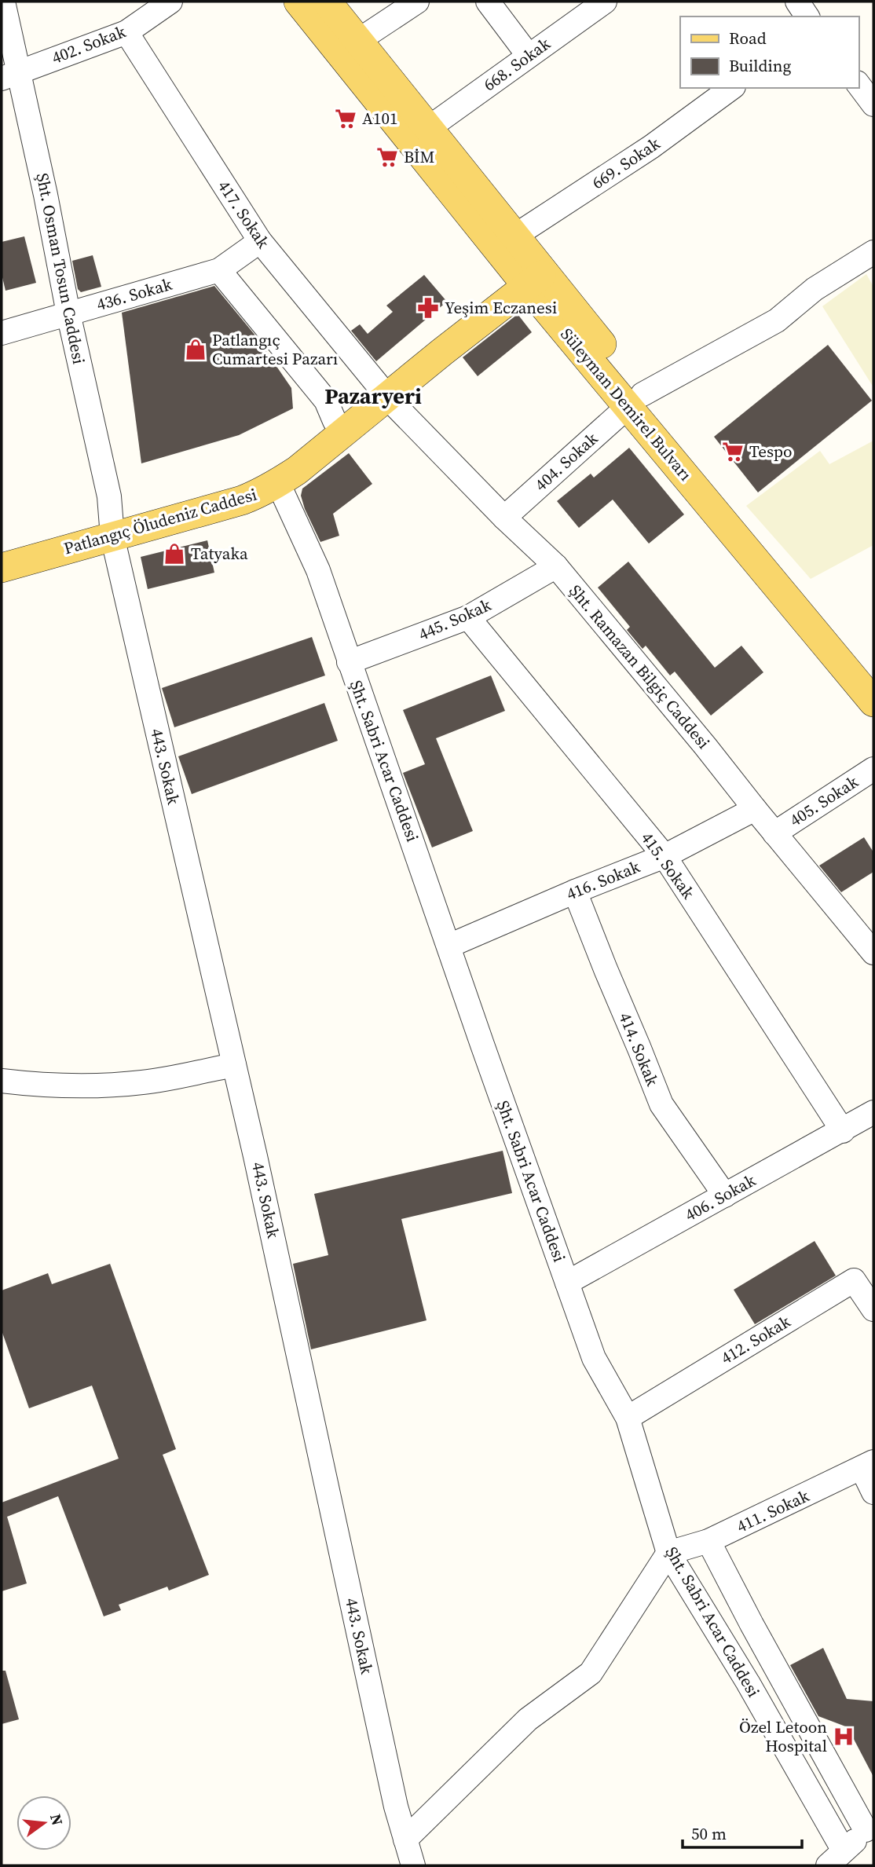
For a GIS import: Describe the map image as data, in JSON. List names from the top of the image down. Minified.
{"streets":{"main road":["Süleyman Demirel Bulvarı","Patlangıç Öludeniz Caddesi"],"street":["402. Sokak","668. Sokak","669. Sokak","417. Sokak","Şht. Osman Tosun Caddesi","436. Sokak","404. Sokak","445. Sokak","Şht. Ramazan Bilgiç Caddesi","Şht. Sabri Acar Caddesi","443. Sokak","405. Sokak","415. Sokak","416. Sokak","414. Sokak","406. Sokak","412. Sokak","411. Sokak"]},"crossings":[["402. Sokak","417. Sokak"],["402. Sokak","Şht. Osman Tosun Caddesi"],["668. Sokak","Süleyman Demirel Bulvarı"],["669. Sokak","Süleyman Demirel Bulvarı"],["417. Sokak","436. Sokak"],["417. Sokak","Patlangıç Öludeniz Caddesi"],["417. Sokak","Şht. Ramazan Bilgiç Caddesi"],["Şht. Osman Tosun Caddesi","436. Sokak"],["Şht. Osman Tosun Caddesi","Patlangıç Öludeniz Caddesi"],["Şht. Osman Tosun Caddesi","443. Sokak"],["Süleyman Demirel Bulvarı","404. Sokak"],["Süleyman Demirel Bulvarı","Patlangıç Öludeniz Caddesi"],["404. Sokak","Şht. Ramazan Bilgiç Caddesi"],["Patlangıç Öludeniz Caddesi","Şht. Ramazan Bilgiç Caddesi"],["Patlangıç Öludeniz Caddesi","Şht. Sabri Acar Caddesi"],["Patlangıç Öludeniz Caddesi","443. Sokak"],["445. Sokak","Şht. Ramazan Bilgiç Caddesi"],["445. Sokak","Şht. Sabri Acar Caddesi"],["445. Sokak","415. Sokak"],["Şht. Ramazan Bilgiç Caddesi","405. Sokak"],["Şht. Ramazan Bilgiç Caddesi","416. Sokak"],["Şht. Sabri Acar Caddesi","416. Sokak"],["Şht. Sabri Acar Caddesi","406. Sokak"],["Şht. Sabri Acar Caddesi","412. Sokak"],["Şht. Sabri Acar Caddesi","411. Sokak"],["415. Sokak","416. Sokak"],["415. Sokak","406. Sokak"],["416. Sokak","414. Sokak"],["414. Sokak","406. Sokak"]],"districts":["Pazaryeri"],"places":{"supermarket":["A101","BİM","Tespo"],"pharmacy":["Yeşim Eczanesi"],"shop":["Patlangıç Cumartesi Pazarı","Tatyaka"],"hospital":["Özel Letoon Hospital"]},"legend":["Road","Building"],"scale_bar":"50 m","north":"right"}
